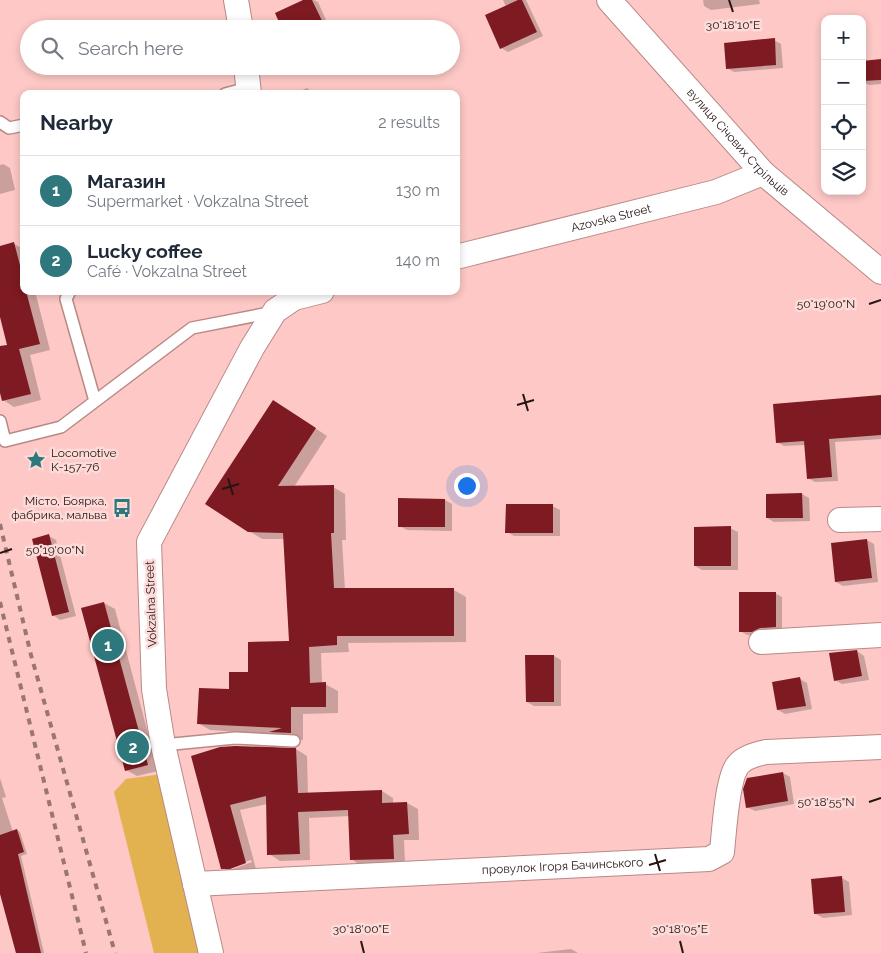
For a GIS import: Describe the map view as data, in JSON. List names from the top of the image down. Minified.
{"streets":{"street":["вулиця Січових Стрільців","Azovska Street","Vokzalna Street","провулок Ігоря Бачинського"]},"crossings":[["вулиця Січових Стрільців","Azovska Street"],["Vokzalna Street","провулок Ігоря Бачинського"]],"places":{"place":["Locomotive K-157-76"],"bus stop":["Місто, Боярка, фабрика, мальва"]},"page":{"map_buttons":["+","−"],"search":"Search here","heading":["Nearby","2 results"],"list":[{"mark":"1","name":"Магазин","note":"Supermarket · Vokzalna Street","value":"130 m"},{"mark":"2","name":"Lucky coffee","note":"Café · Vokzalna Street","value":"140 m"}],"pins":["1","2"]},"coordinates":["30°18'10\"E","50°19'00\"N","50°18'55\"N","30°18'00\"E","30°18'05\"E"]}
